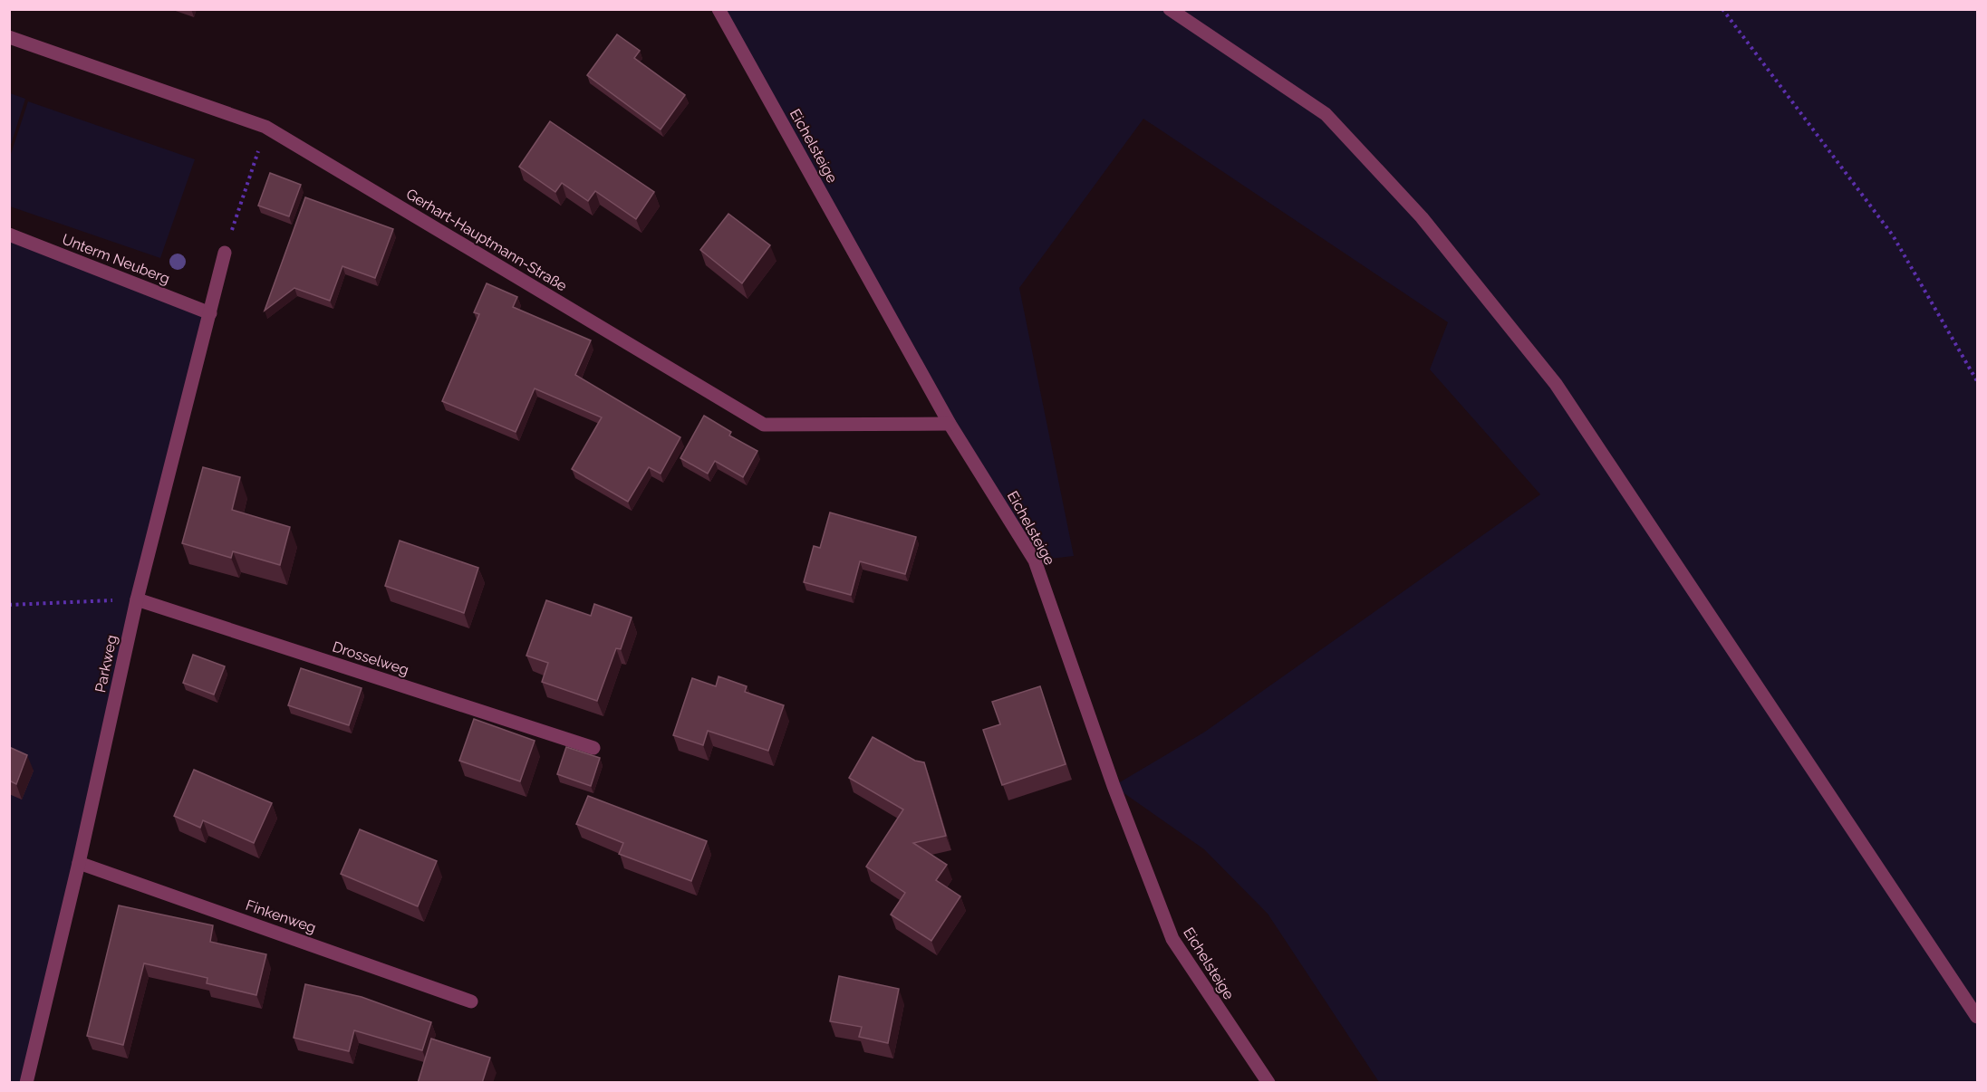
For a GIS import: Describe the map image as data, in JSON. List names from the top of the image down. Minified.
{"streets":{"street":["Eichelsteige","Gerhart-Hauptmann-Straße","Unterm Neuberg","Drosselweg","Parkweg","Finkenweg"]},"crossings":[["Eichelsteige","Gerhart-Hauptmann-Straße"],["Unterm Neuberg","Parkweg"],["Drosselweg","Parkweg"],["Parkweg","Finkenweg"]]}
